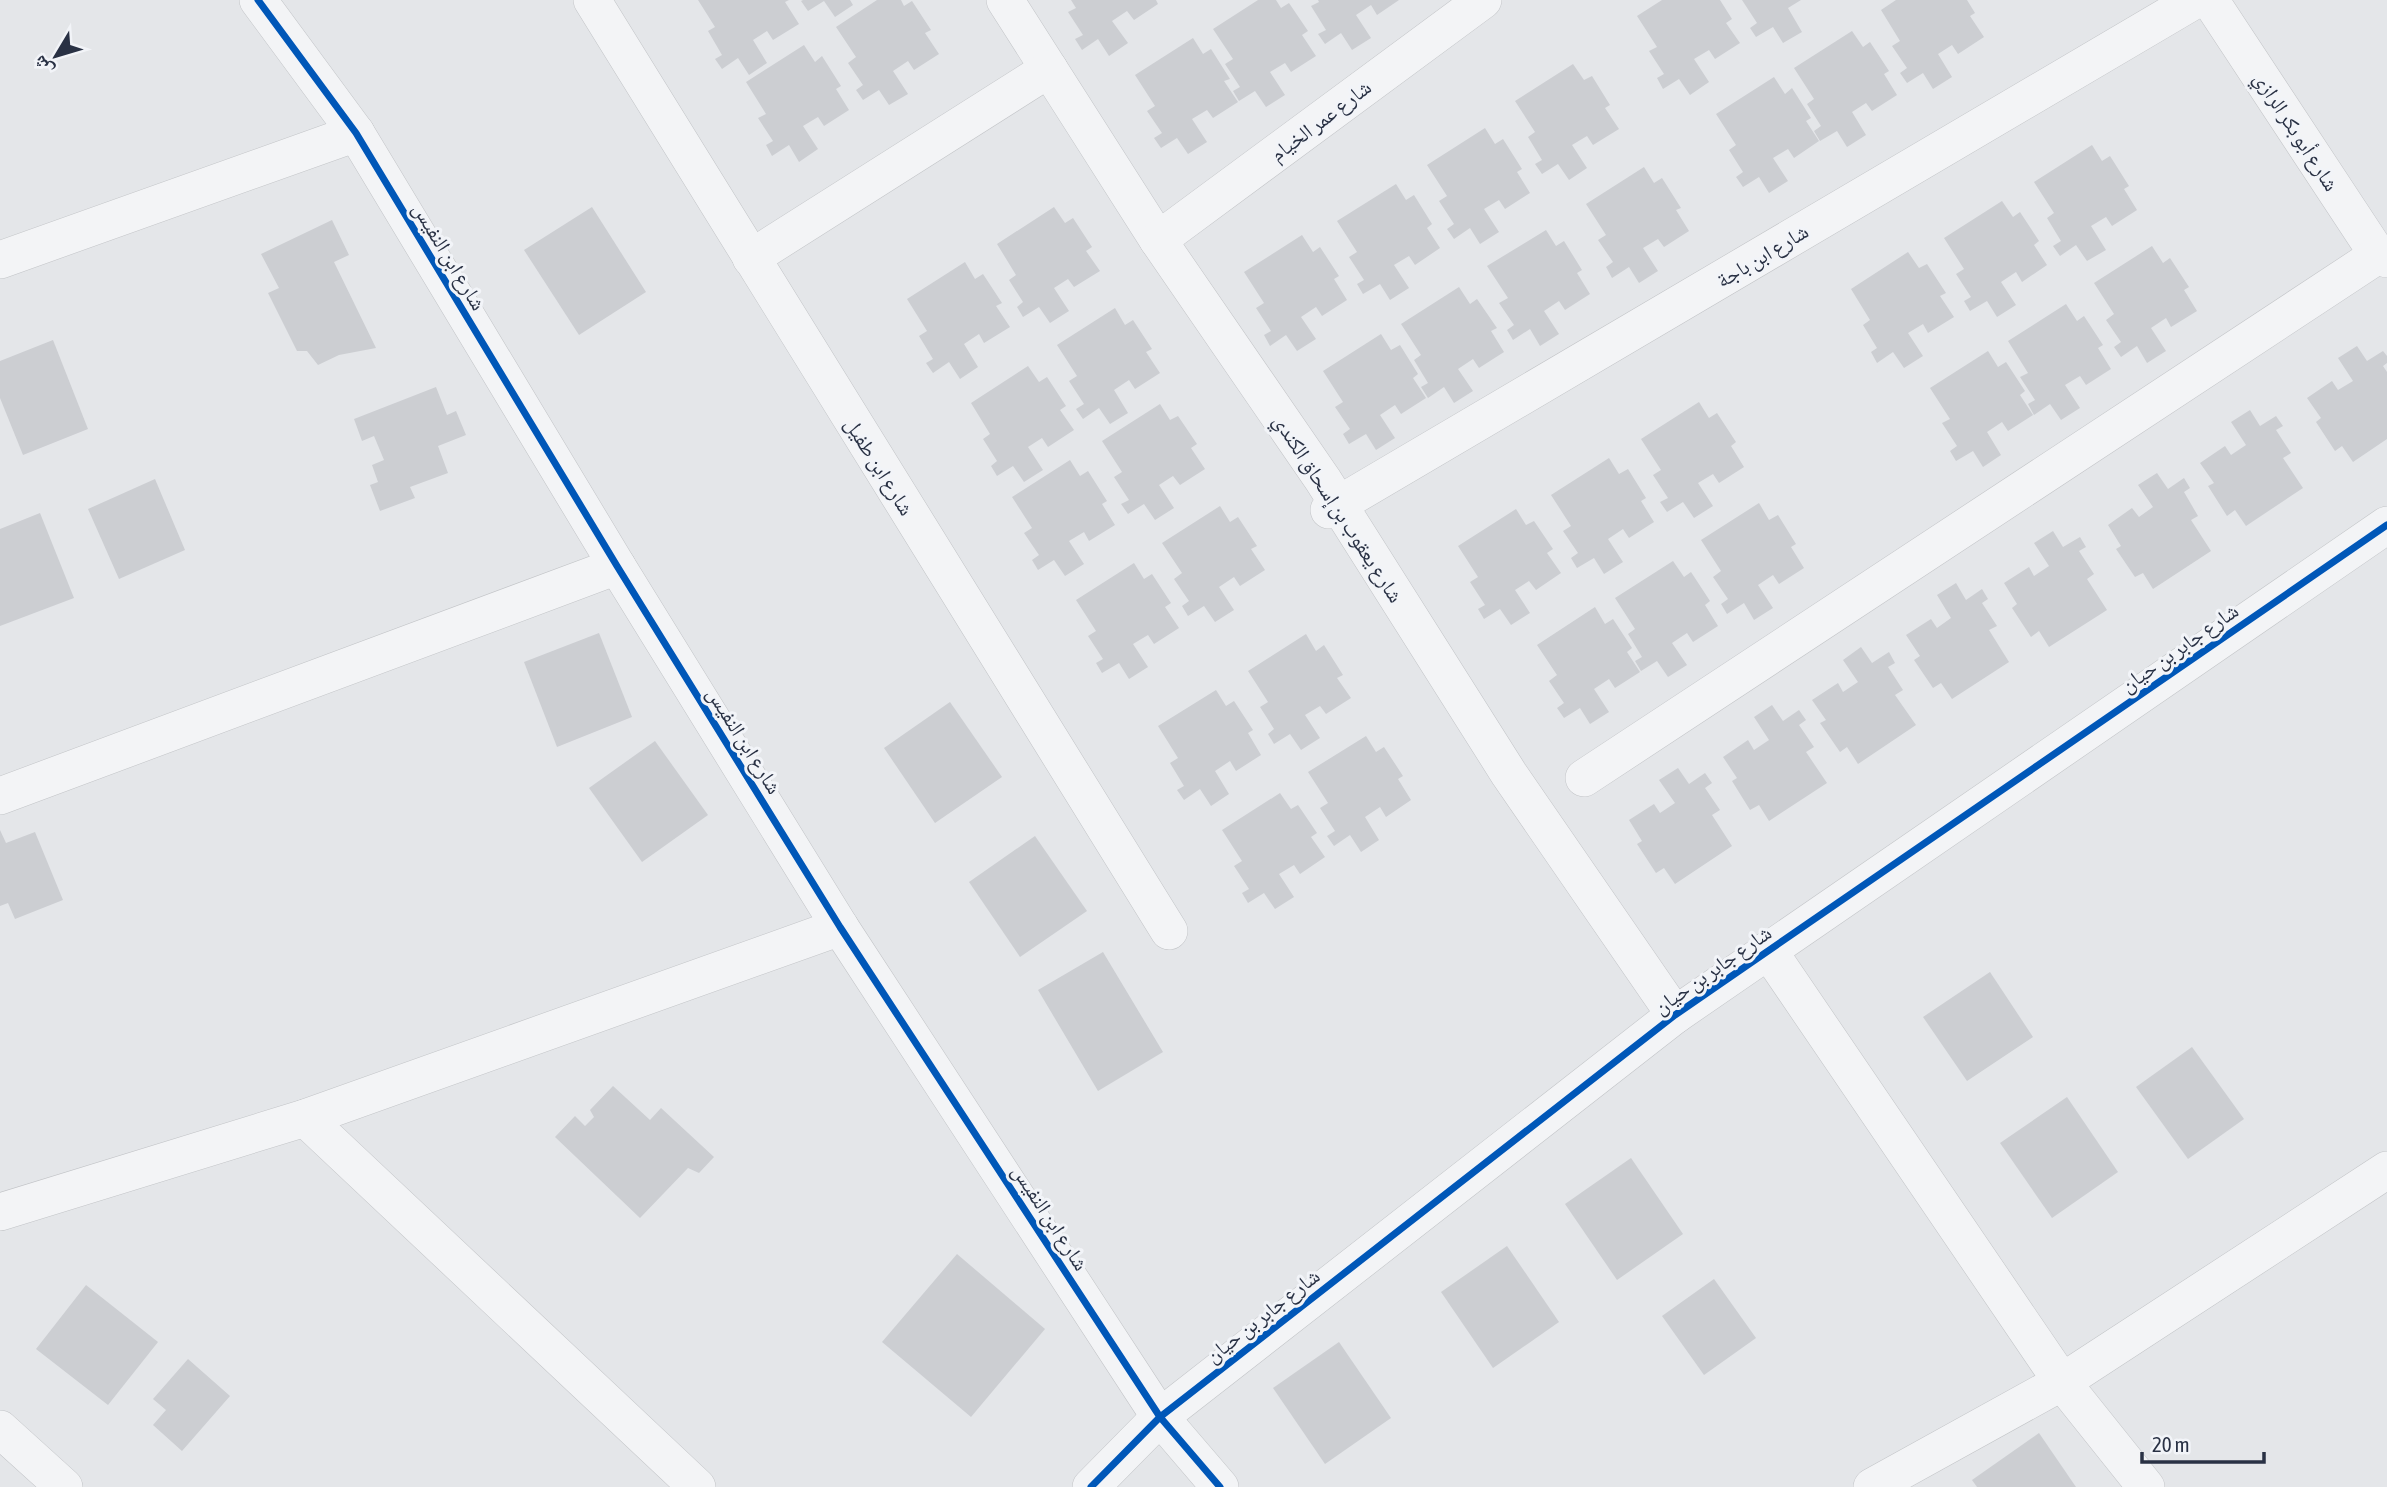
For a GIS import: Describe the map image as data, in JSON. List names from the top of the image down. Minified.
{"streets":{"street":["شارع عمر الخيام","شارع أبو بكر الرازي","شارع ابن باجة","شارع ابن النفيس","شارع ابن طفيل","شارع يعقوب بن إسحاق الكندي","شارع جابر بن حيان"]},"crossings":[["شارع عمر الخيام","شارع يعقوب بن إسحاق الكندي"],["شارع ابن باجة","شارع يعقوب بن إسحاق الكندي"],["شارع ابن النفيس","شارع جابر بن حيان"],["شارع يعقوب بن إسحاق الكندي","شارع جابر بن حيان"]],"scale_bar":"20 m","north":"bottom left"}
